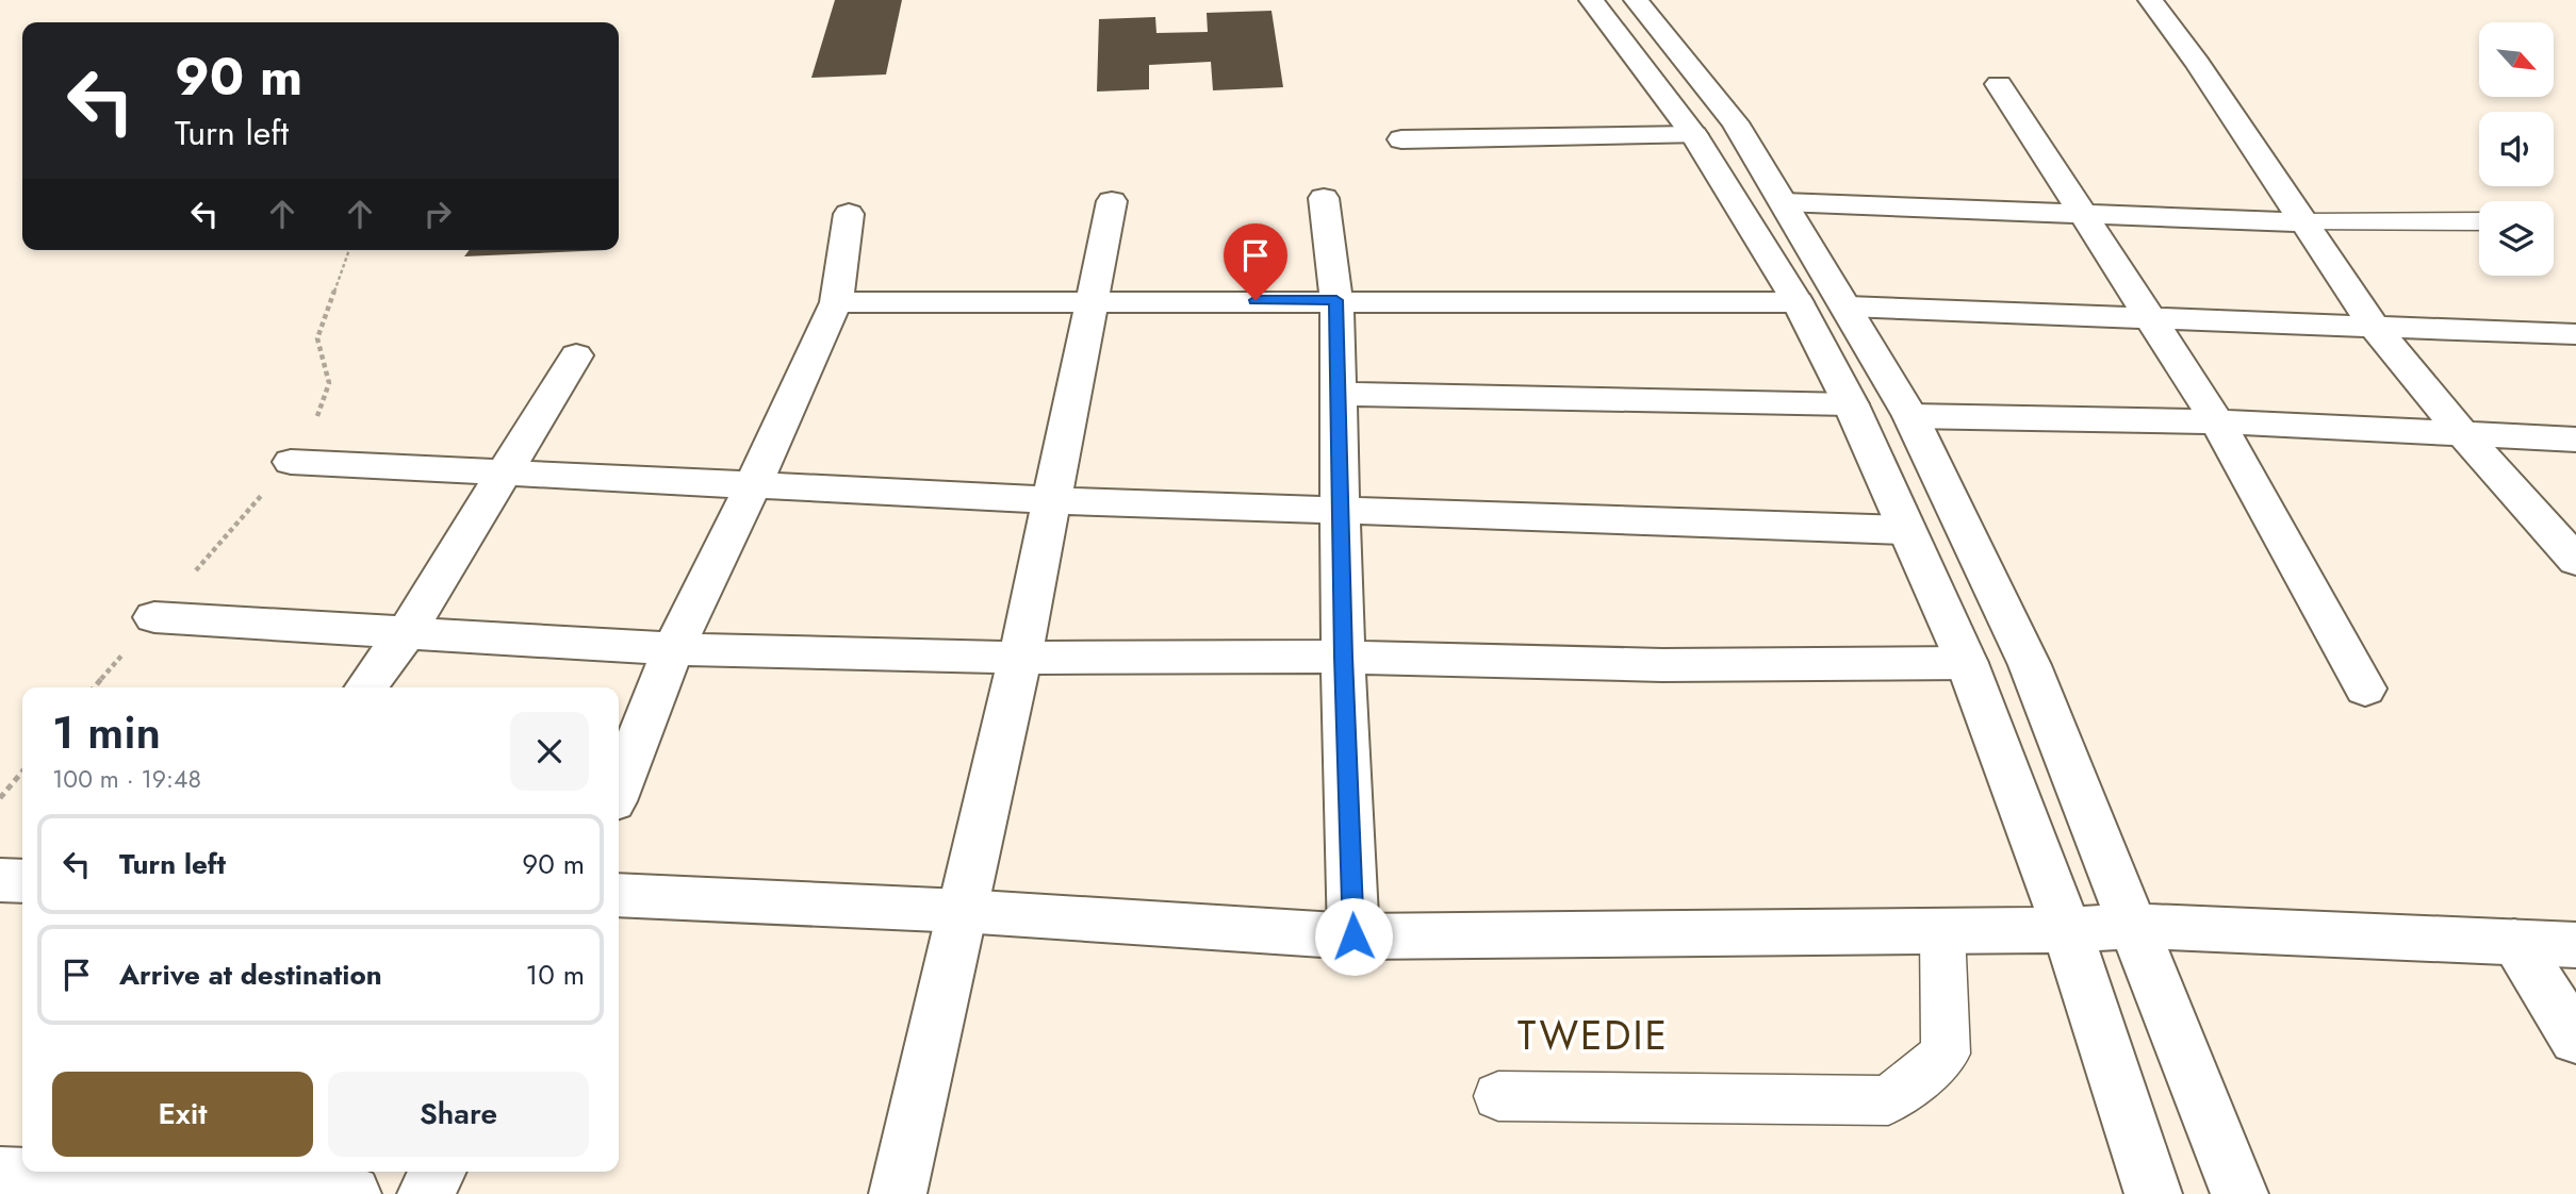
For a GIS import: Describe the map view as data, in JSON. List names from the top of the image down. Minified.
{"districts":["TWEDIE"],"north":"bottom right","page":{"turn":["90 m","Turn left"],"heading":["1 min","100 m · 19:48"],"list":[{"name":"Turn left","value":"90 m"},{"name":"Arrive at destination","value":"10 m"}],"buttons":["Exit","Share"]}}
